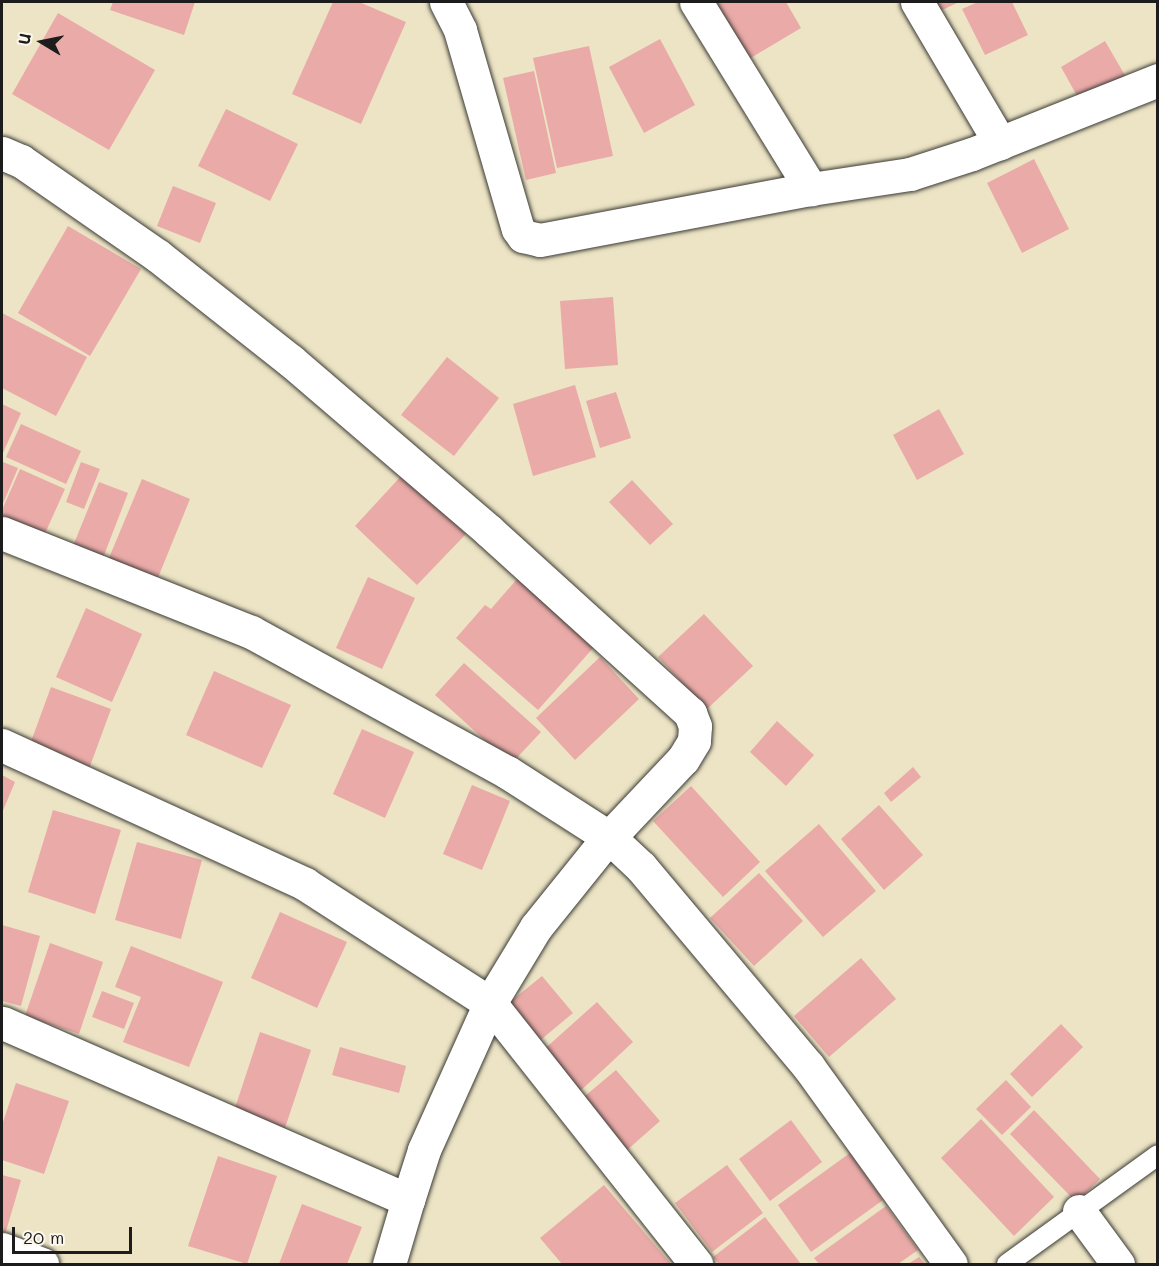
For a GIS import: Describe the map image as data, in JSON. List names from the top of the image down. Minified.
{"scale_bar":"20 m","north":"left"}
